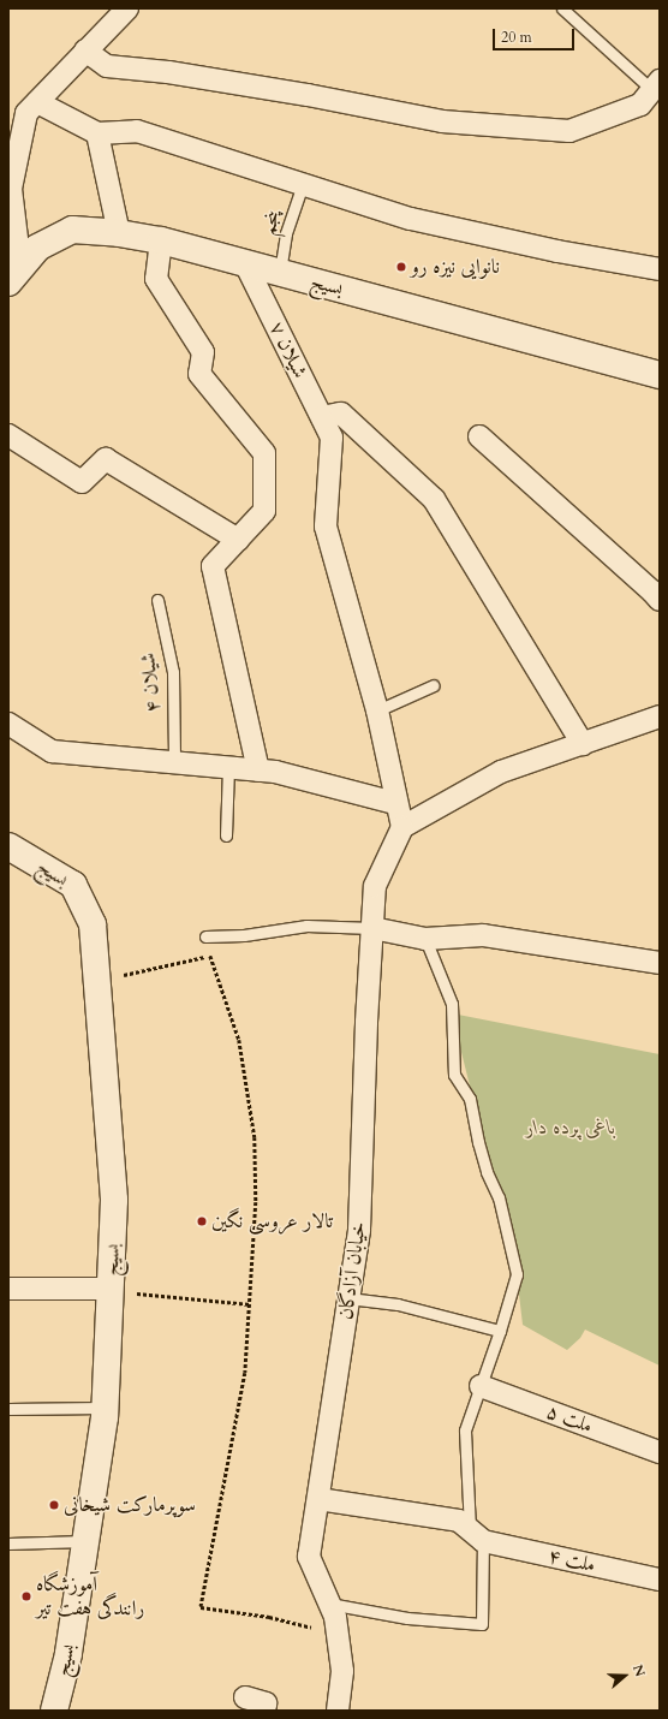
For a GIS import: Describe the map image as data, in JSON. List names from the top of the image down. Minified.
{"streets":{"street":["بسیج","شیلان ۷","خیابان آزادگان","ملت ۵","ملت ۴"],"lane":["پنجم","شیلان ۴"]},"crossings":[["پنجم","بسیج"],["بسیج","شیلان ۷"],["خیابان آزادگان","ملت ۴"]],"parks":["باغی پرده دار"],"places":["نانوایی نیزه رو","تالار عروسی نگین","سوپرمارکت شیخانی","آموزشگاه رانندگی هفت تیر"],"scale_bar":"20 m","north":"right"}
